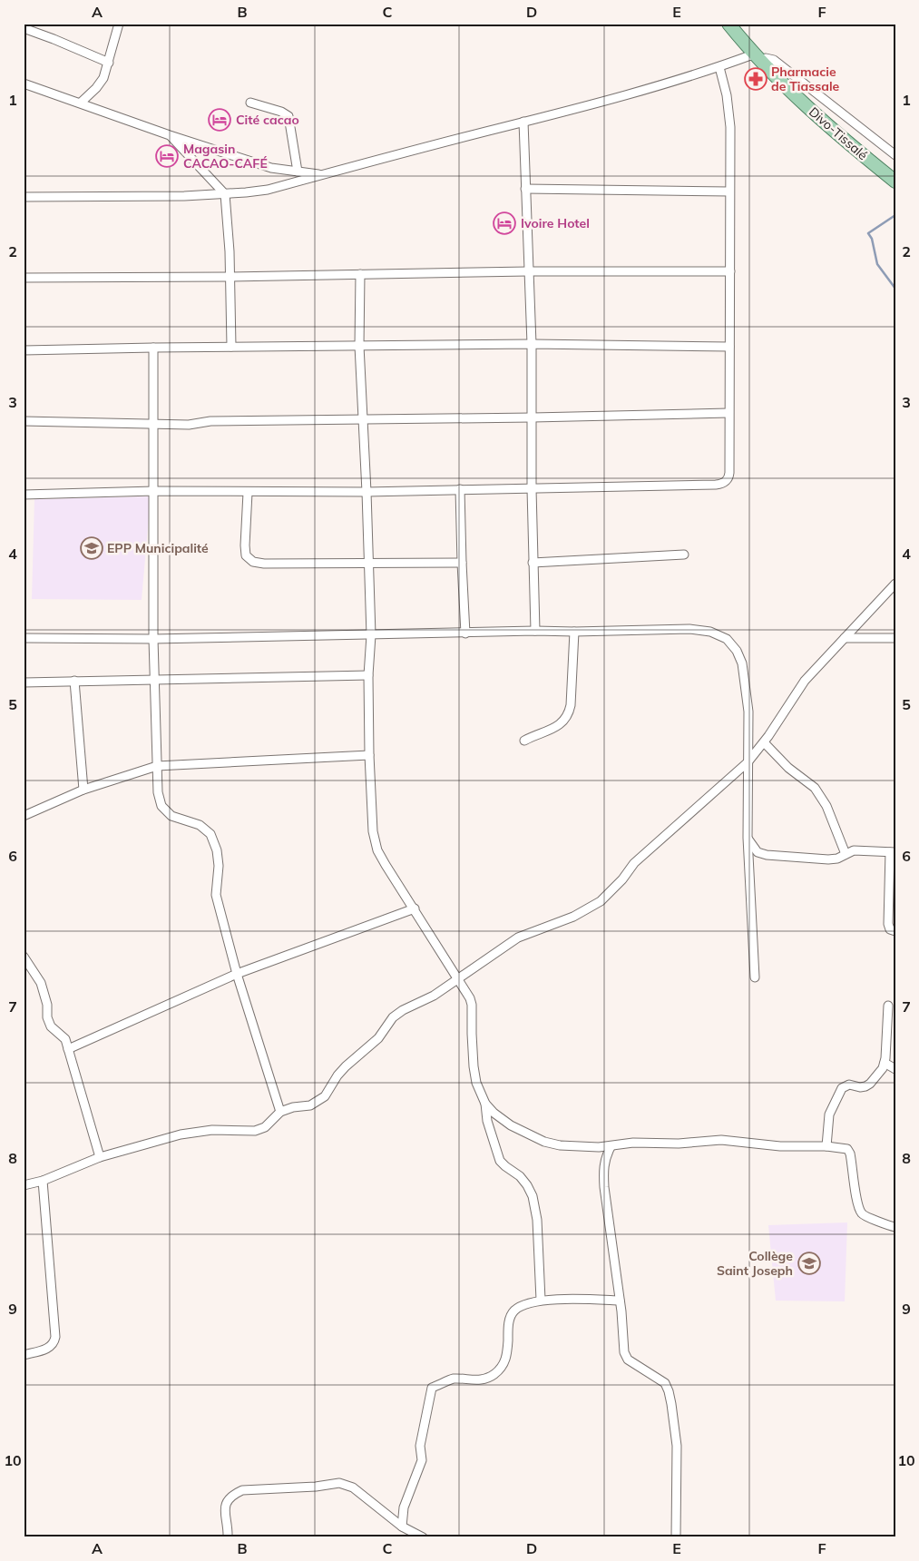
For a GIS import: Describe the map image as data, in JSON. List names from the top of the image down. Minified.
{"streets":{"main road":["Divo-Tissalé"]},"places":{"pharmacy":["Pharmacie de Tiassale"],"hotel":["Cité cacao","Magasin CACAO-CAFÉ","Ivoire Hotel"],"school or university":["EPP Municipalité","Collège Saint Joseph"]},"grid":{"columns":["A","B","C","D","E","F"],"rows":["1","2","3","4","5","6","7","8","9","10"]}}
